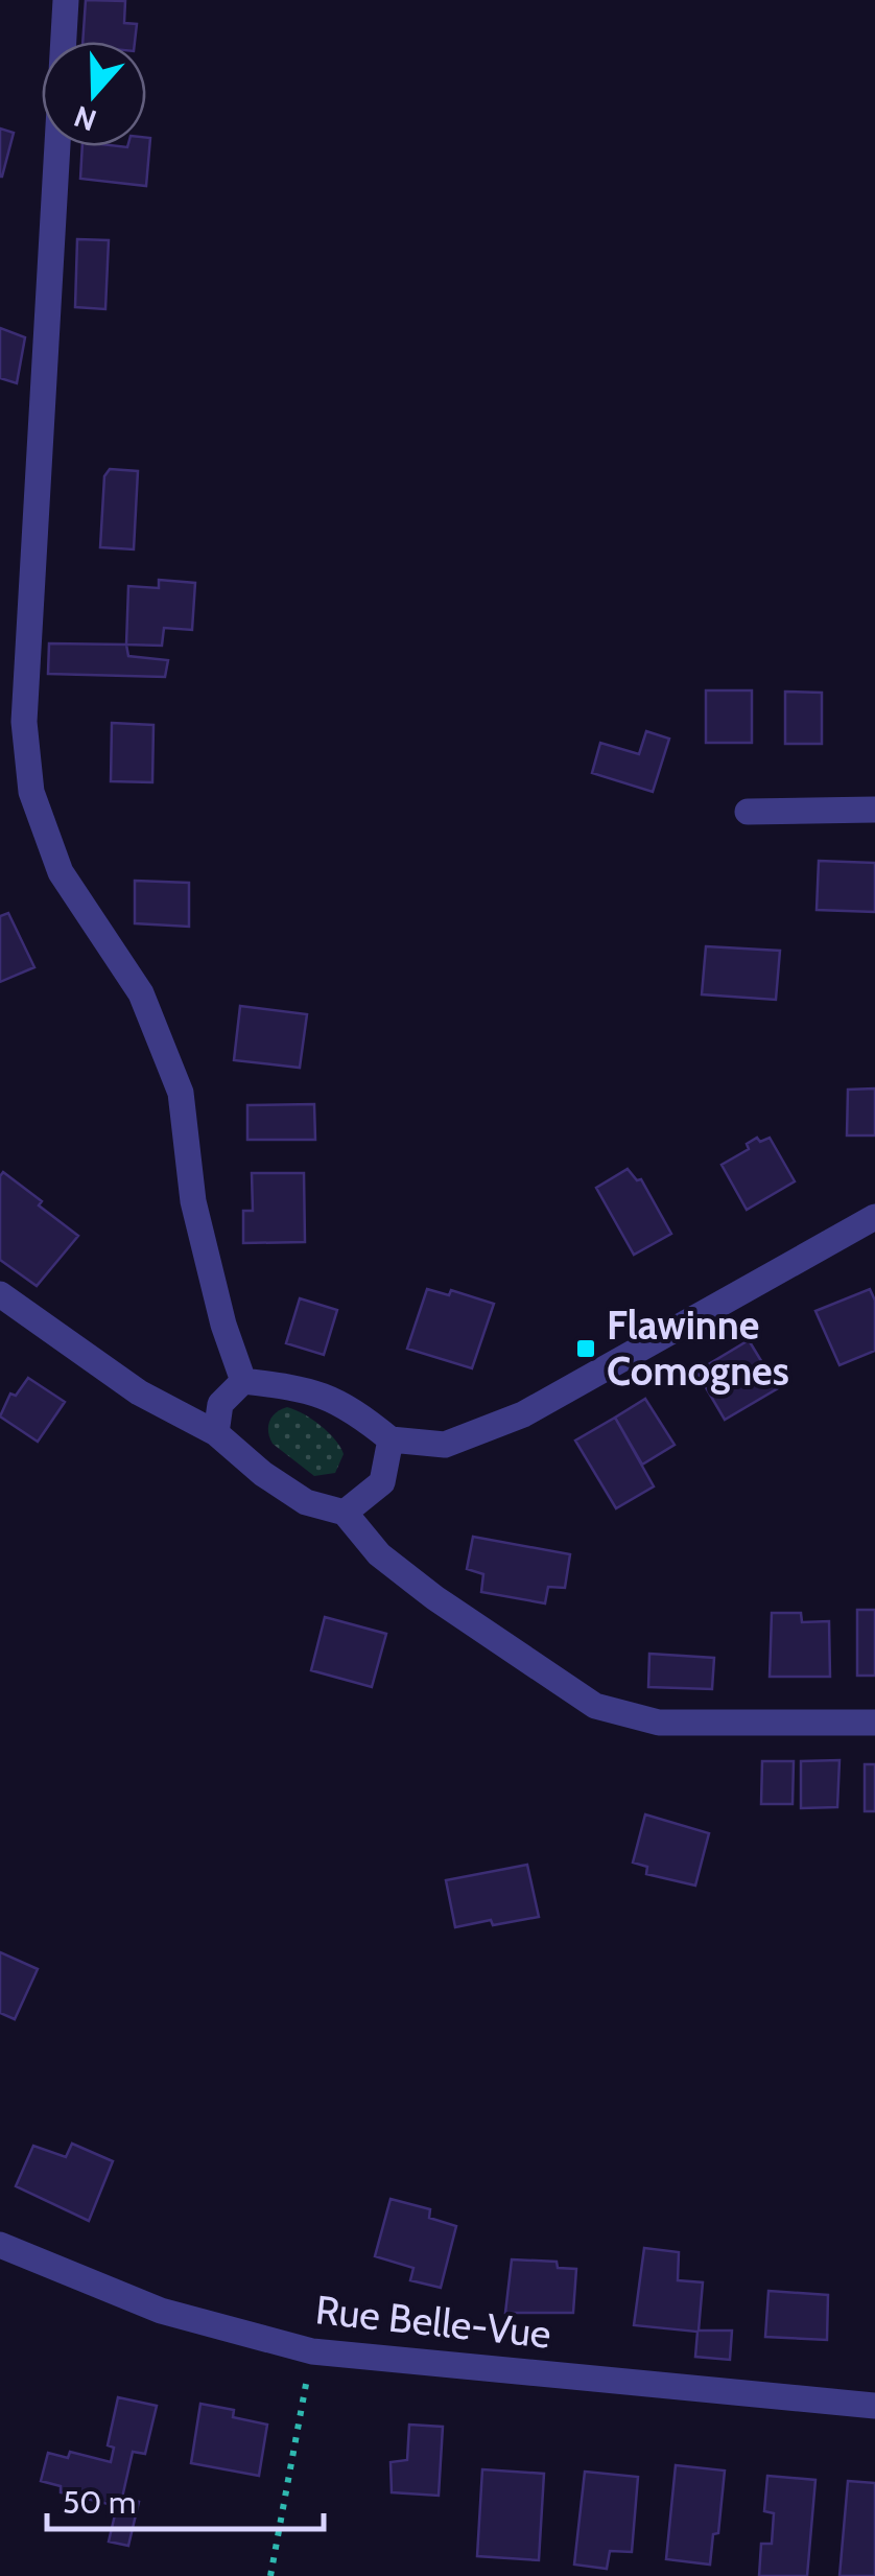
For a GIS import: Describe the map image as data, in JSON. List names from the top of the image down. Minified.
{"streets":{"street":["Rue Belle-Vue"]},"places":{"transit":["Flawinne Comognes"]},"scale_bar":"50 m","north":"bottom"}
